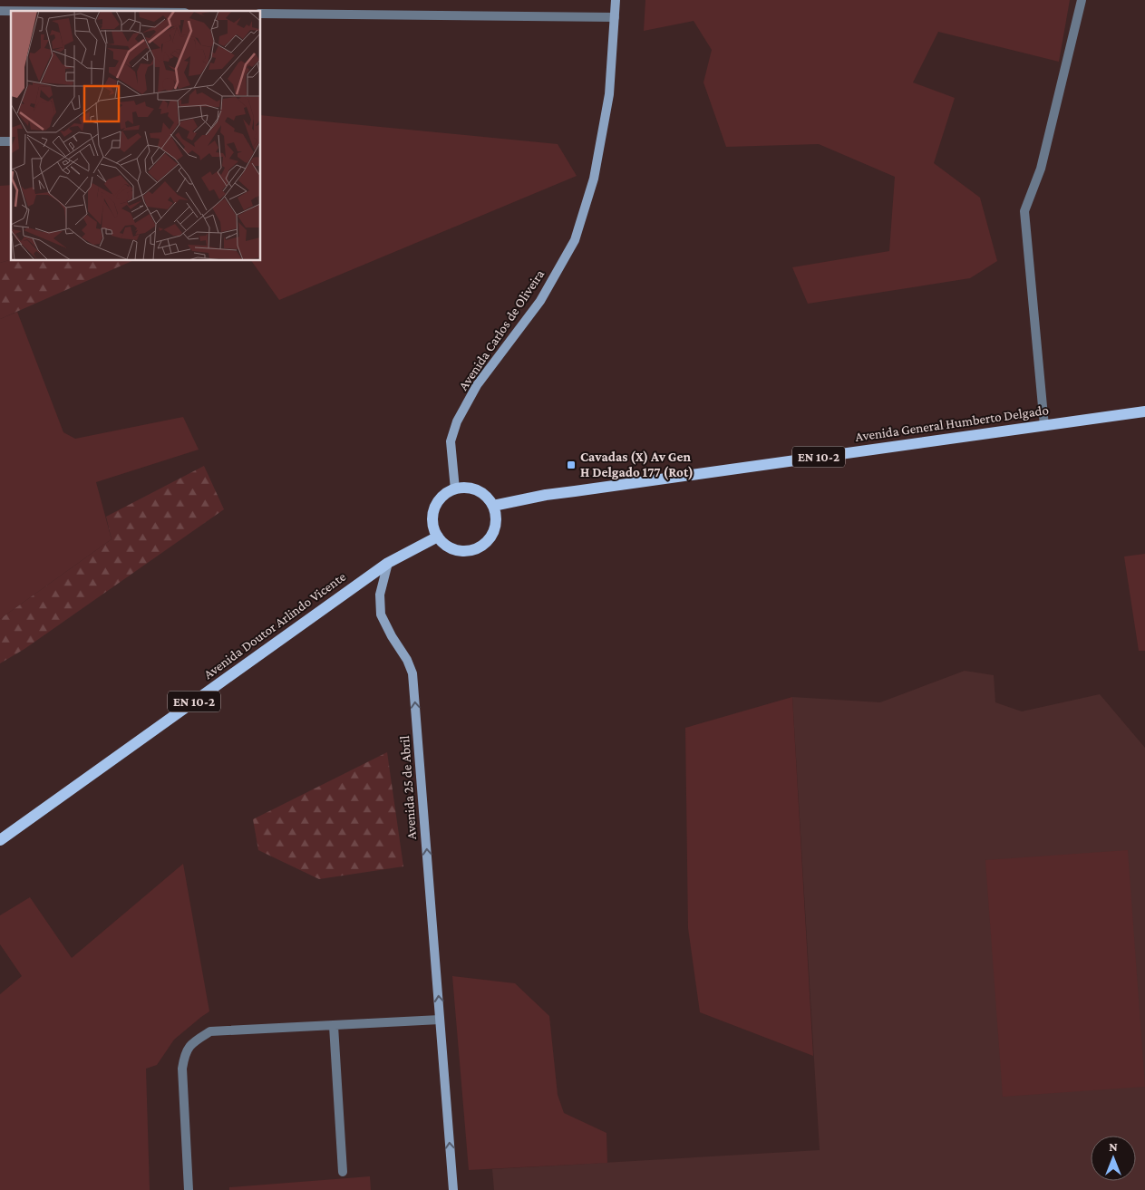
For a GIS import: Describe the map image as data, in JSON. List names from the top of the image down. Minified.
{"streets":{"main road":["Avenida Carlos de Oliveira","Avenida General Humberto Delgado","EN 10-2","Avenida Doutor Arlindo Vicente","Avenida 25 de Abril"]},"crossings":[["Avenida Carlos de Oliveira","Avenida General Humberto Delgado"],["Avenida Carlos de Oliveira","Avenida Doutor Arlindo Vicente"],["Avenida General Humberto Delgado","Avenida Doutor Arlindo Vicente"],["Avenida Doutor Arlindo Vicente","Avenida 25 de Abril"]],"one_way":["Avenida 25 de Abril"],"places":{"transit":["Cavadas (X) Av Gen H Delgado 177 (Rot)"]},"north":"top"}
